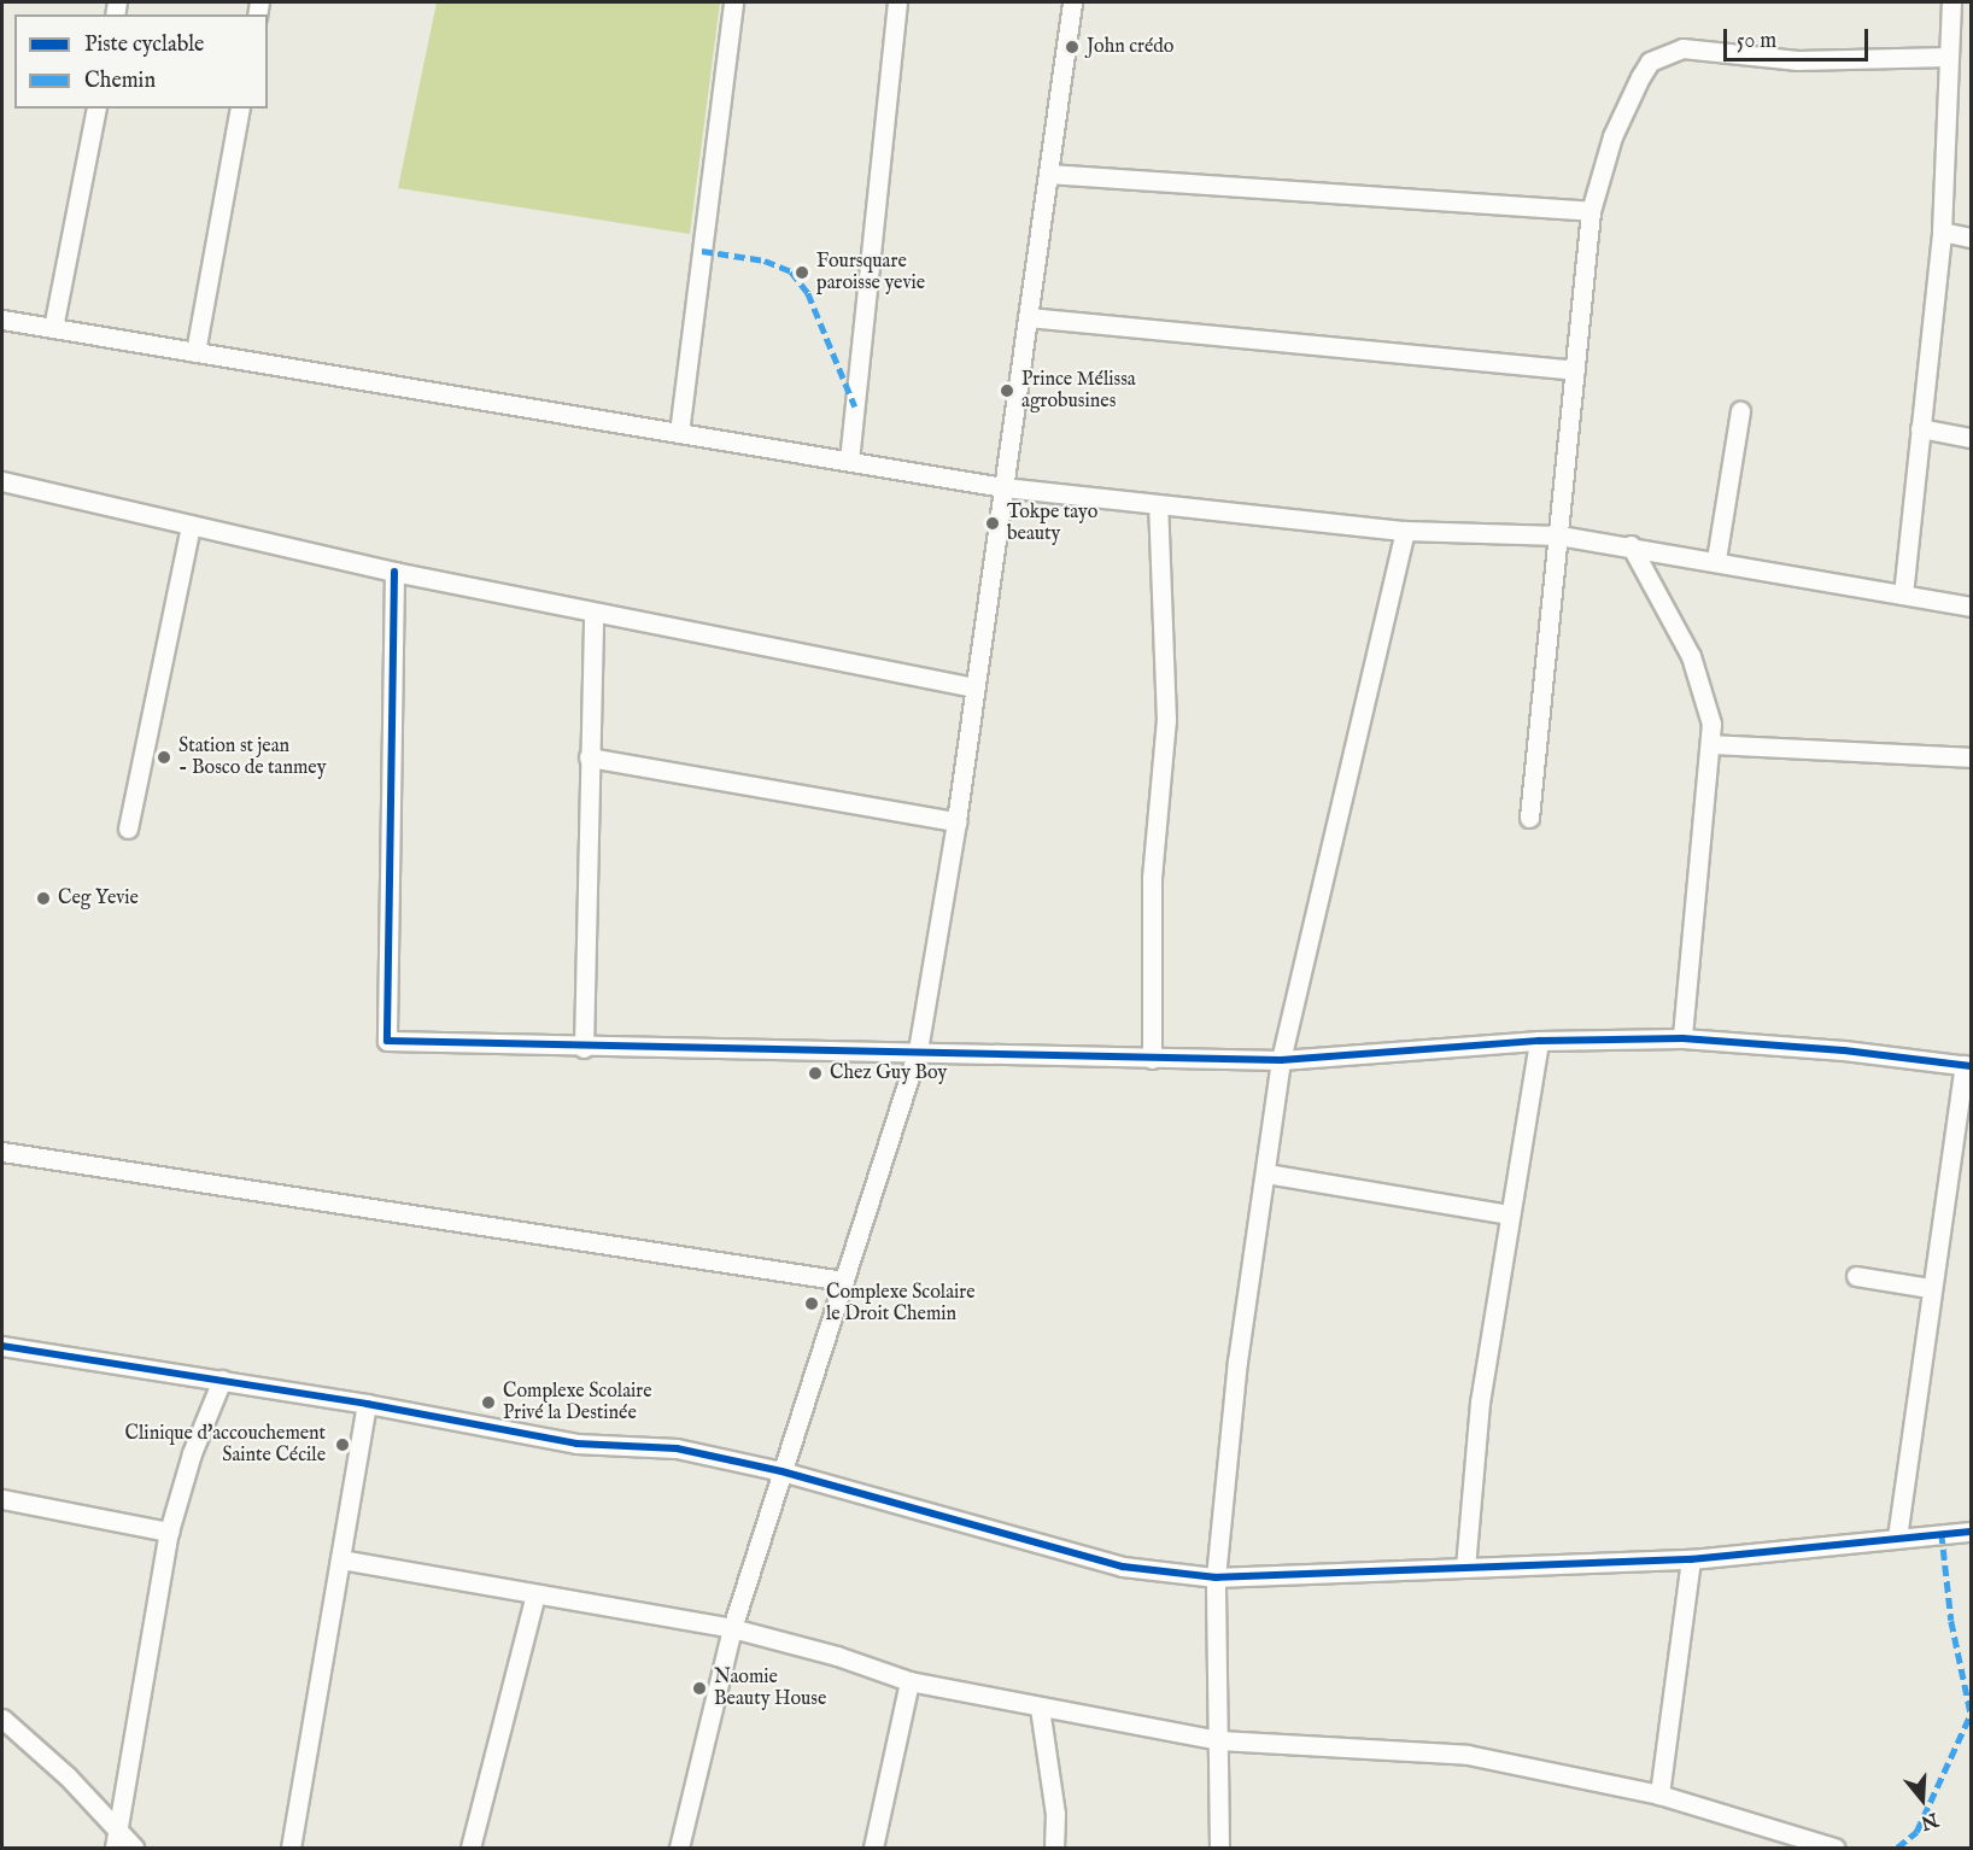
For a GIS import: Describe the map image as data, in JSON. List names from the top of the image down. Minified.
{"places":["John crédo","Foursquare paroisse yevie","Prince Mélissa agrobusines","Tokpe tayo beauty","Station st jean - Bosco de tanmey","Ceg Yevie","Chez Guy Boy","Complexe Scolaire le Droit Chemin","Complexe Scolaire Privé la Destinée","Clinique d'accouchement Sainte Cécile","Naomie Beauty House"],"legend":["Piste cyclable","Chemin"],"scale_bar":"50 m","north":"bottom"}
